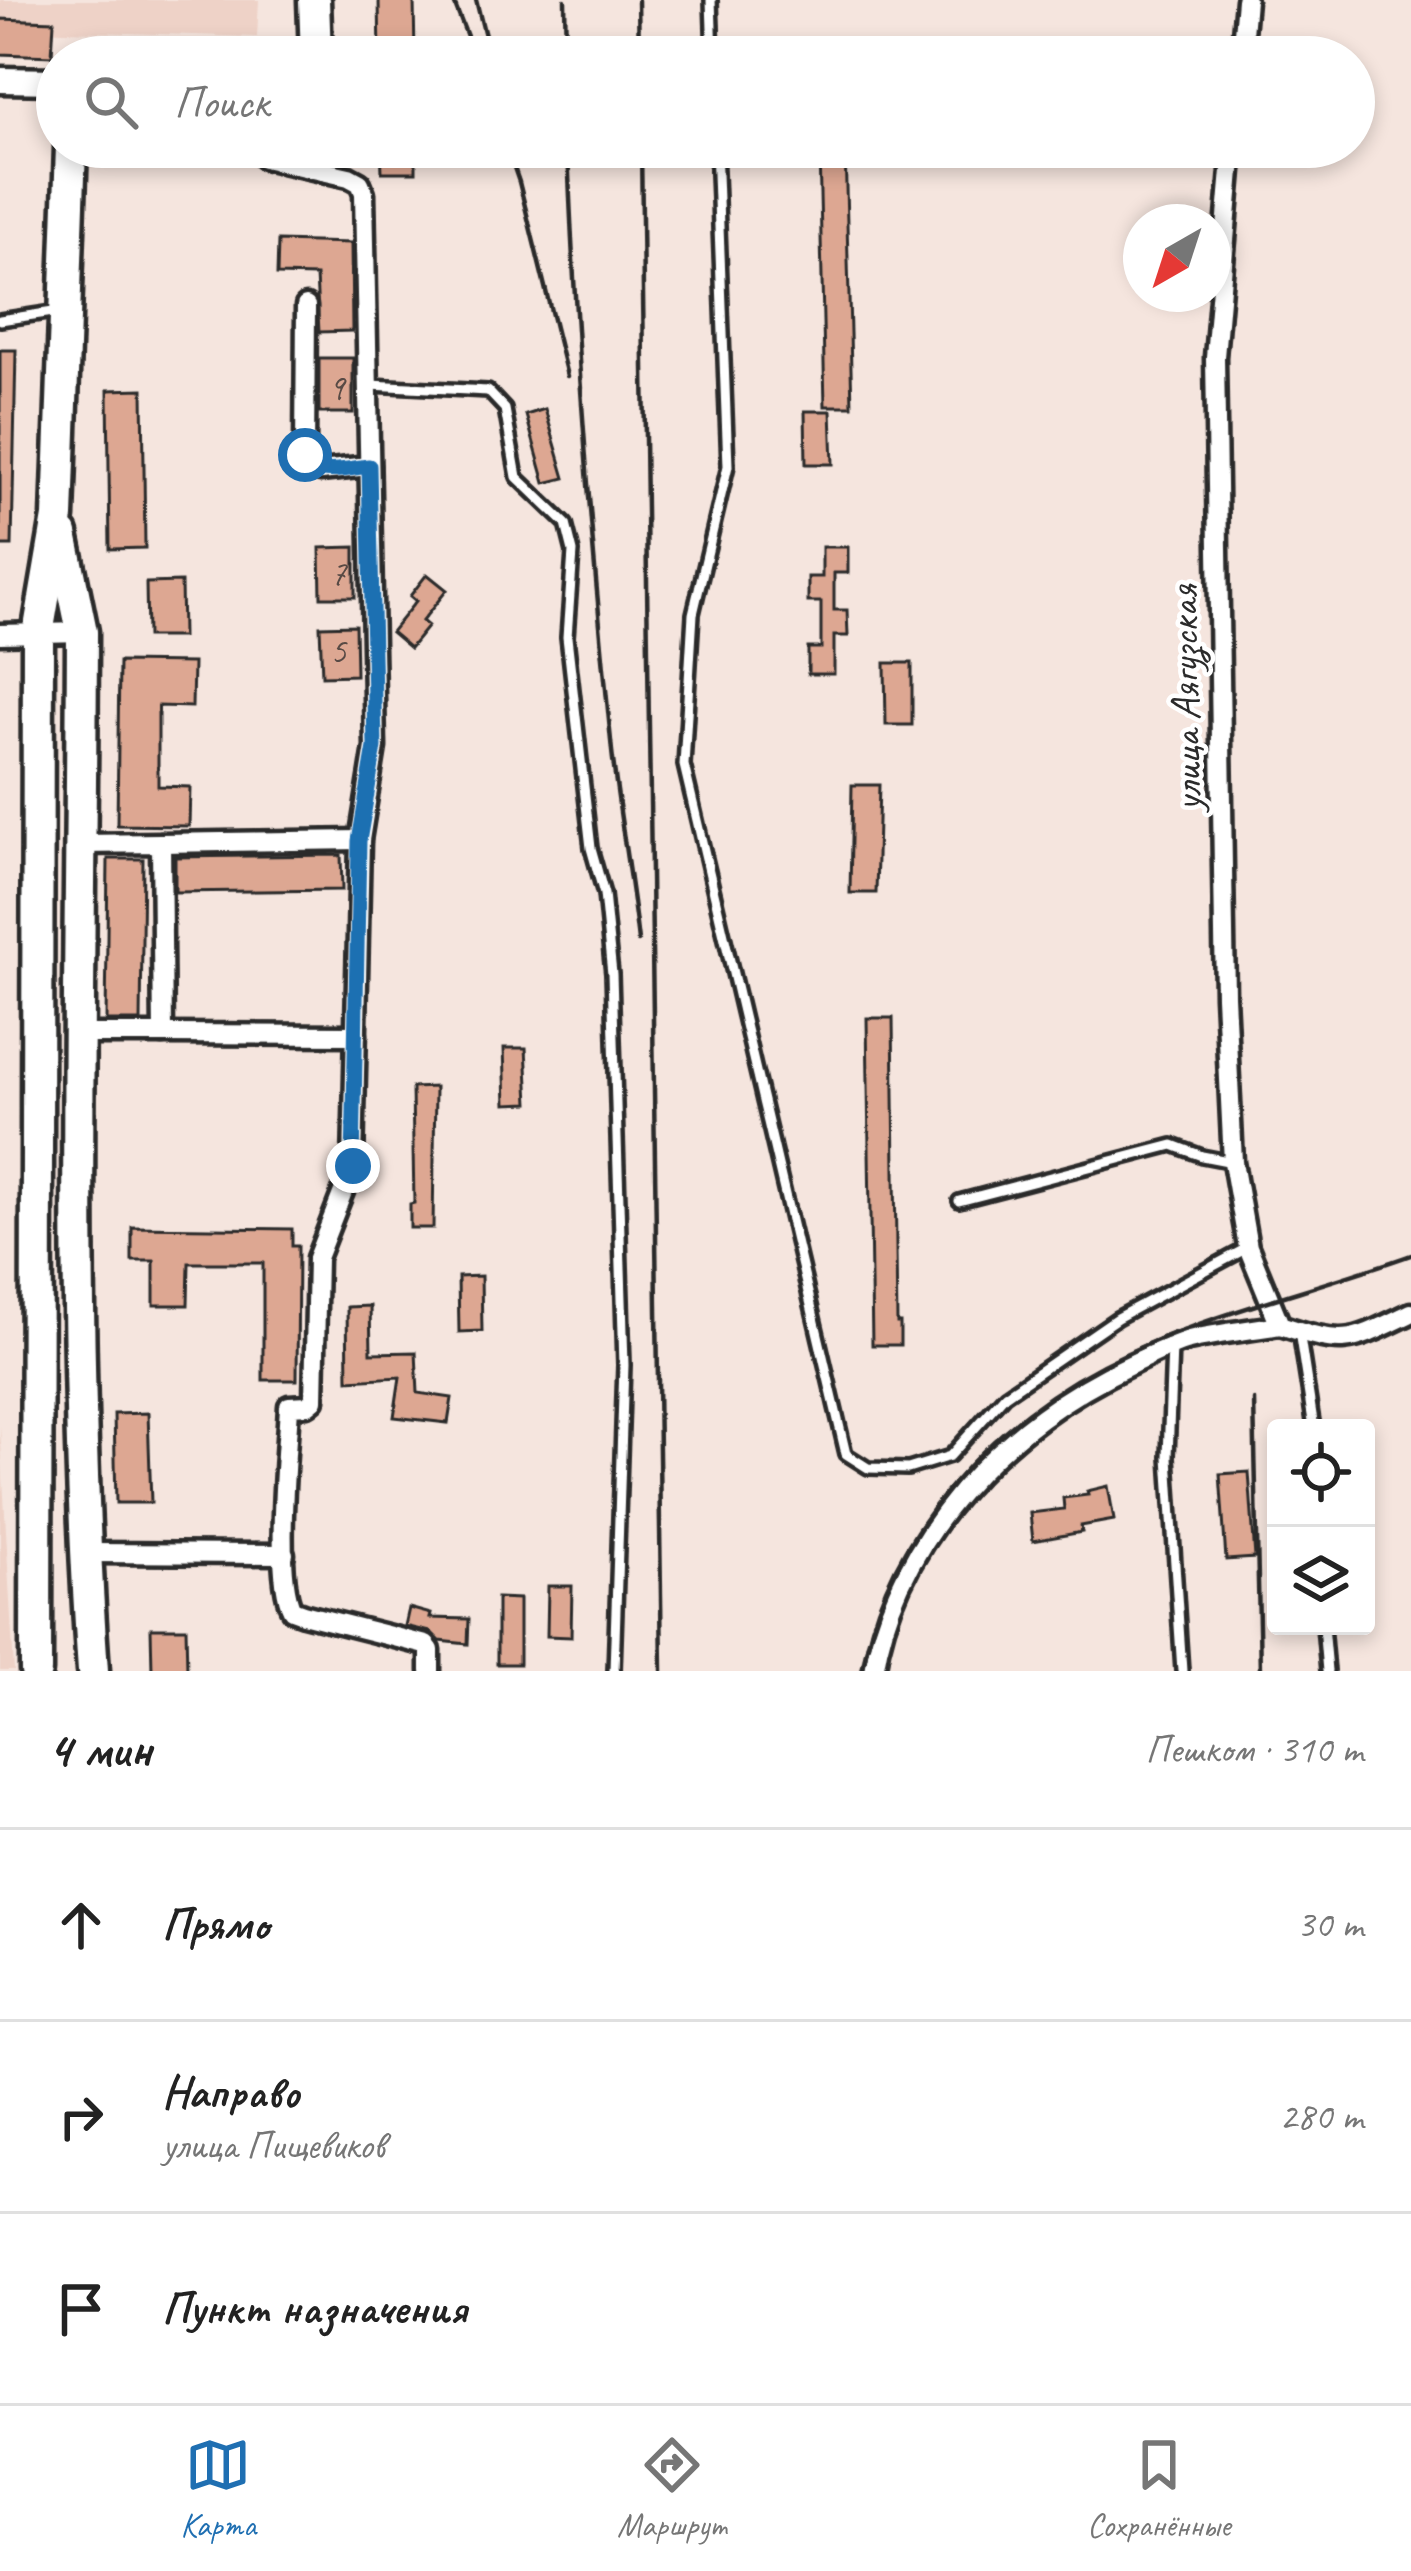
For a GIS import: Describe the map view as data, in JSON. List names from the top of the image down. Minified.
{"streets":{"street":["улица Аягузская"]},"house_numbers":["9","7","5"],"north":"bottom left","page":{"search":"Поиск","heading":["4 мин","Пешком · 310 m"],"list":[["Прямо","30 m"],["Направо","улица Пищевиков","280 m"],"Пункт назначения"],"nav":["Карта","Маршрут","Сохранённые"]}}
